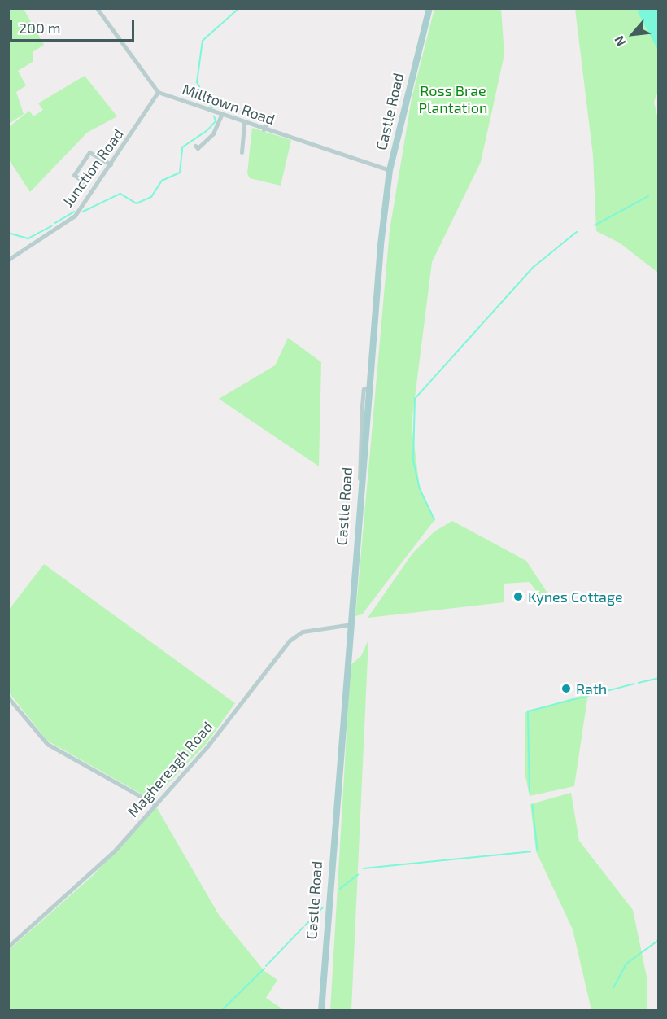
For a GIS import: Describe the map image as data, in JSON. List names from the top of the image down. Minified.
{"streets":{"main road":["Castle Road"],"street":["Milltown Road","Junction Road","Maghereagh Road"]},"crossings":[["Milltown Road","Castle Road"],["Milltown Road","Junction Road"],["Castle Road","Maghereagh Road"]],"parks":["Ross Brae Plantation"],"places":["Kynes Cottage","Rath"],"scale_bar":"200 m","north":"bottom left"}
